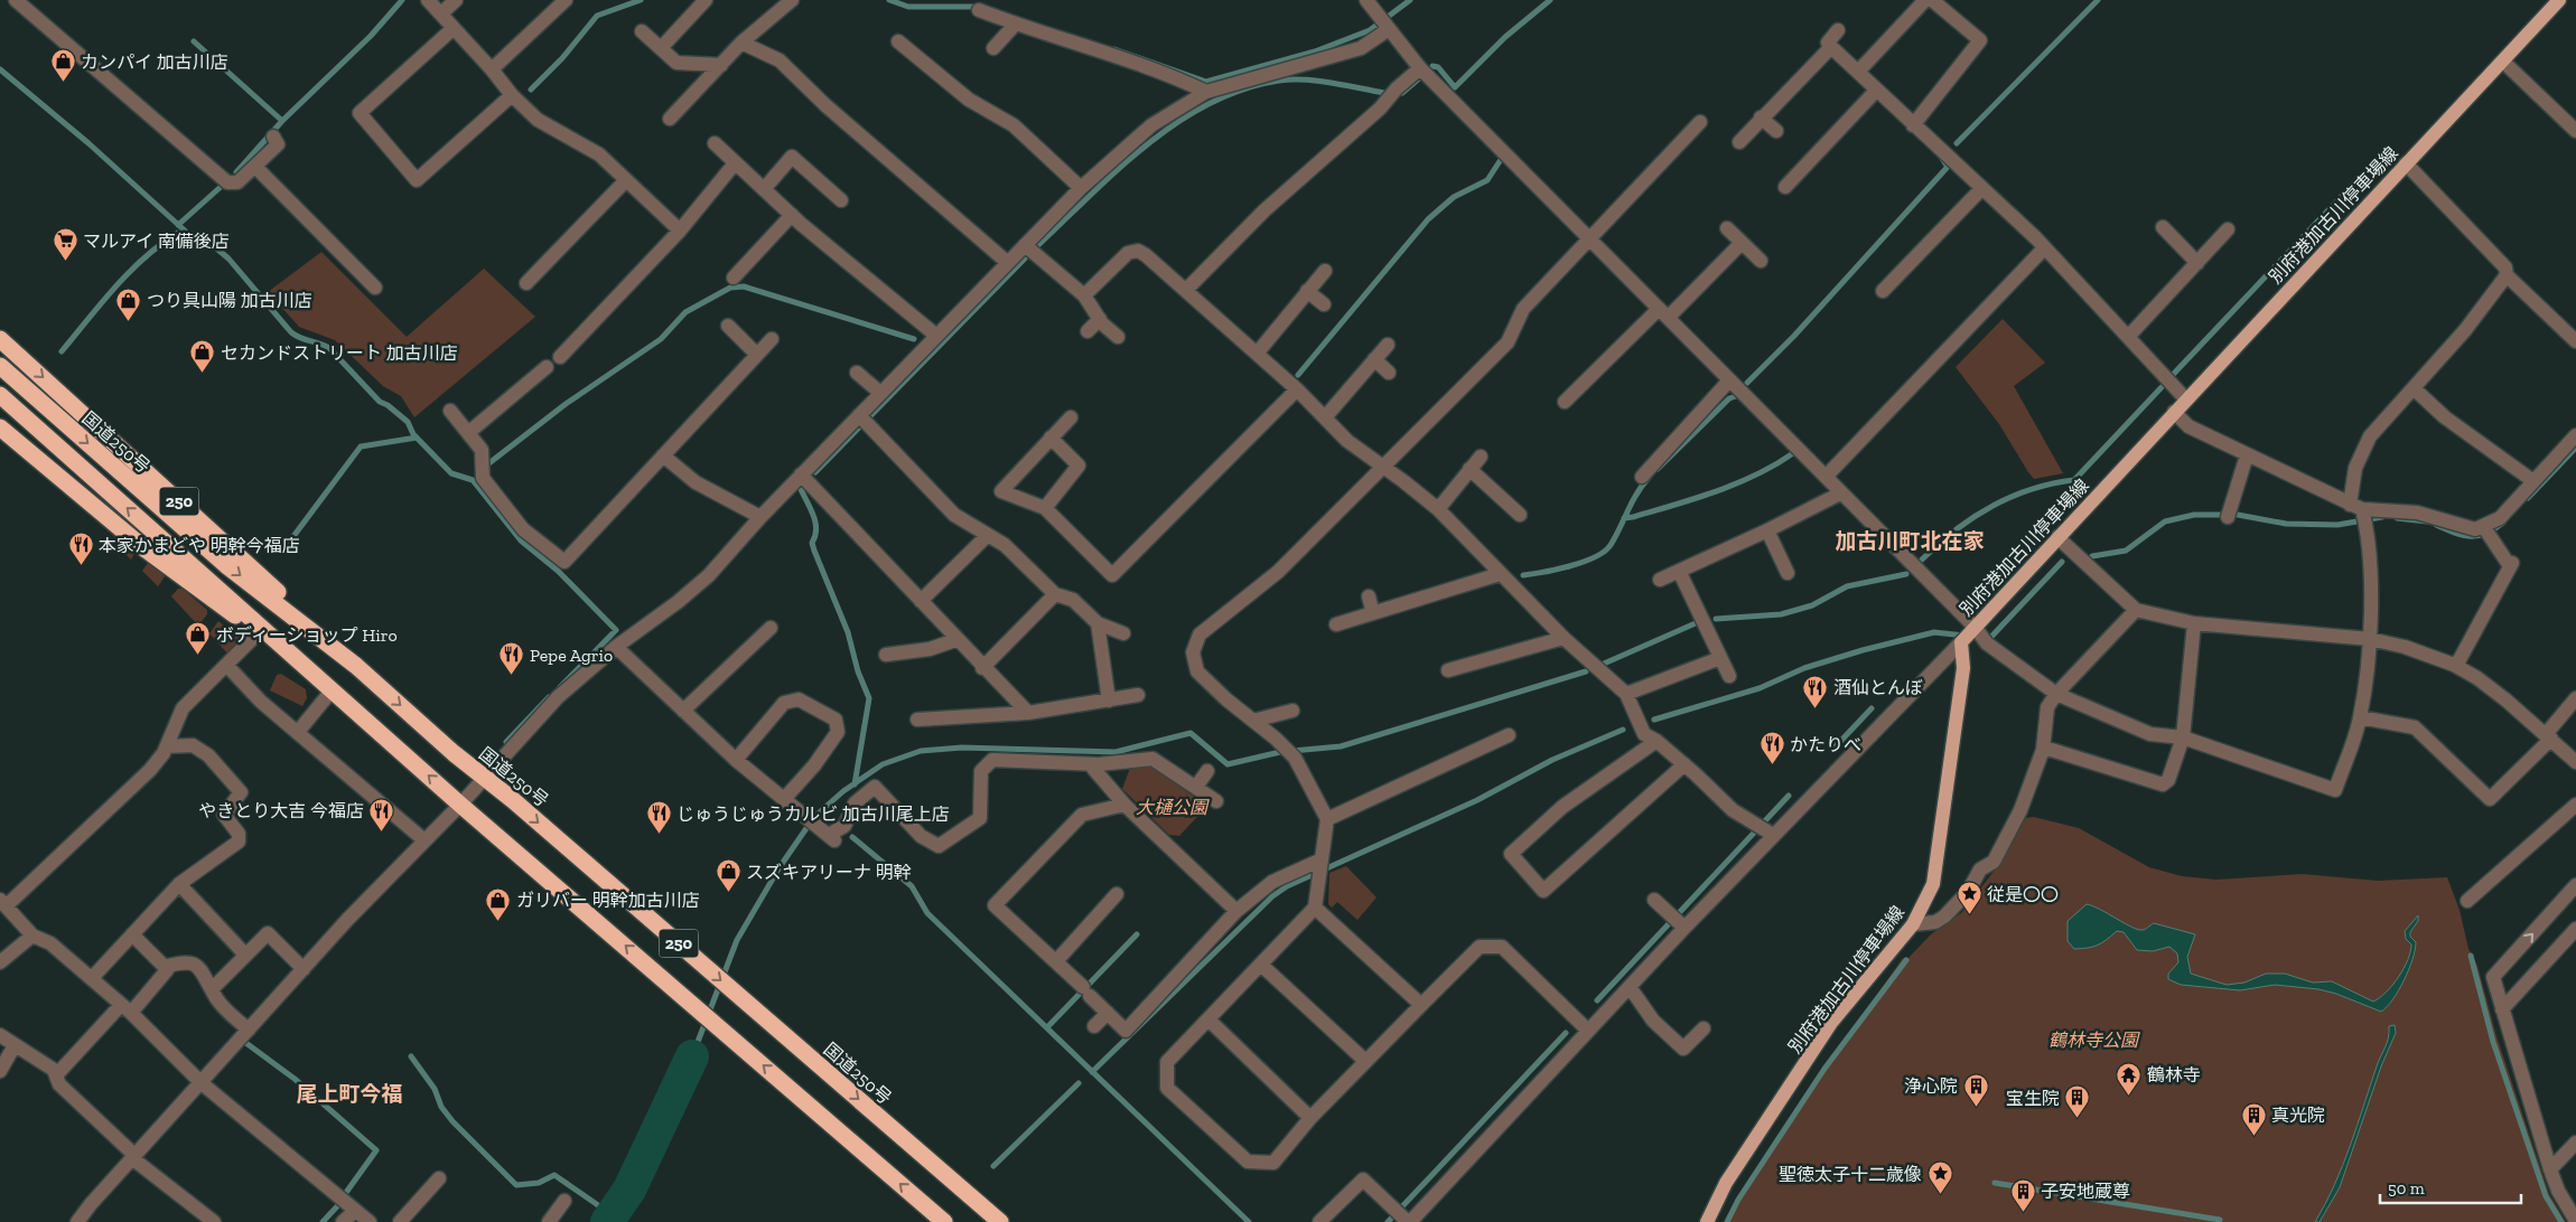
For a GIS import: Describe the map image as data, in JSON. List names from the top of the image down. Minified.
{"streets":{"highway":["国道250号","250"],"main road":["別府港加古川停車場線"]},"crossings":[["国道250号","250"]],"districts":["加古川町北在家","尾上町今福"],"parks":["大樋公園","鶴林寺公園"],"places":{"shop":["カンパイ 加古川店","つり具山陽 加古川店","セカンドストリート 加古川店","ボディーショップ Hiro","スズキアリーナ 明幹","ガリバー 明幹加古川店"],"supermarket":["マルアイ 南備後店"],"restaurant":["本家かまどや 明幹今福店","Pepe Agrio","酒仙とんぼ","かたりべ","やきとり大吉 今福店","じゅうじゅうカルビ 加古川尾上店"],"place":["従是〇〇","聖徳太子十二歳像"],"temple":["鶴林寺"],"building":["浄心院","宝生院","真光院","子安地蔵尊"]},"scale_bar":"50 m"}
